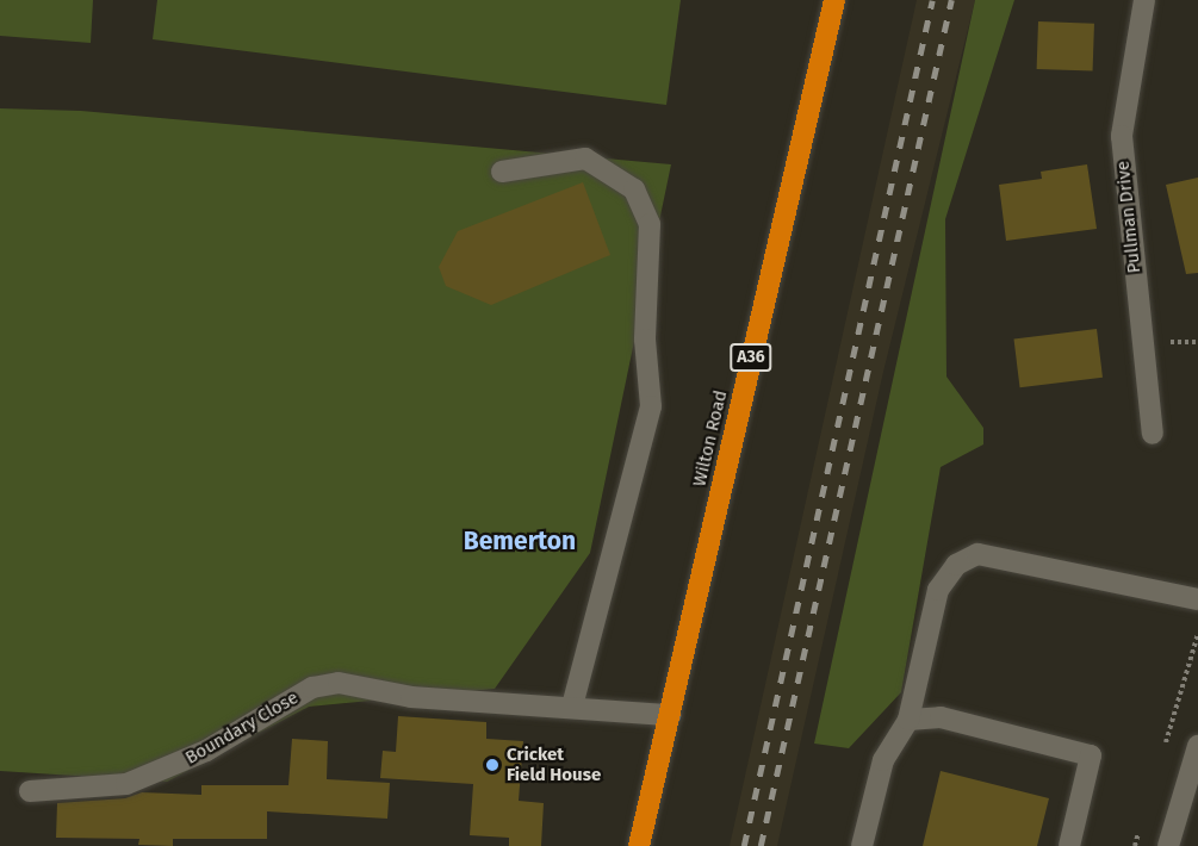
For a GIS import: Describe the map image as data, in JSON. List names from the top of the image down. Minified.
{"streets":{"highway":["A36","Wilton Road"],"street":["Pullman Drive","Boundary Close"]},"crossings":[["Wilton Road","Boundary Close"]],"districts":["Bemerton"],"places":["Cricket Field House"]}
